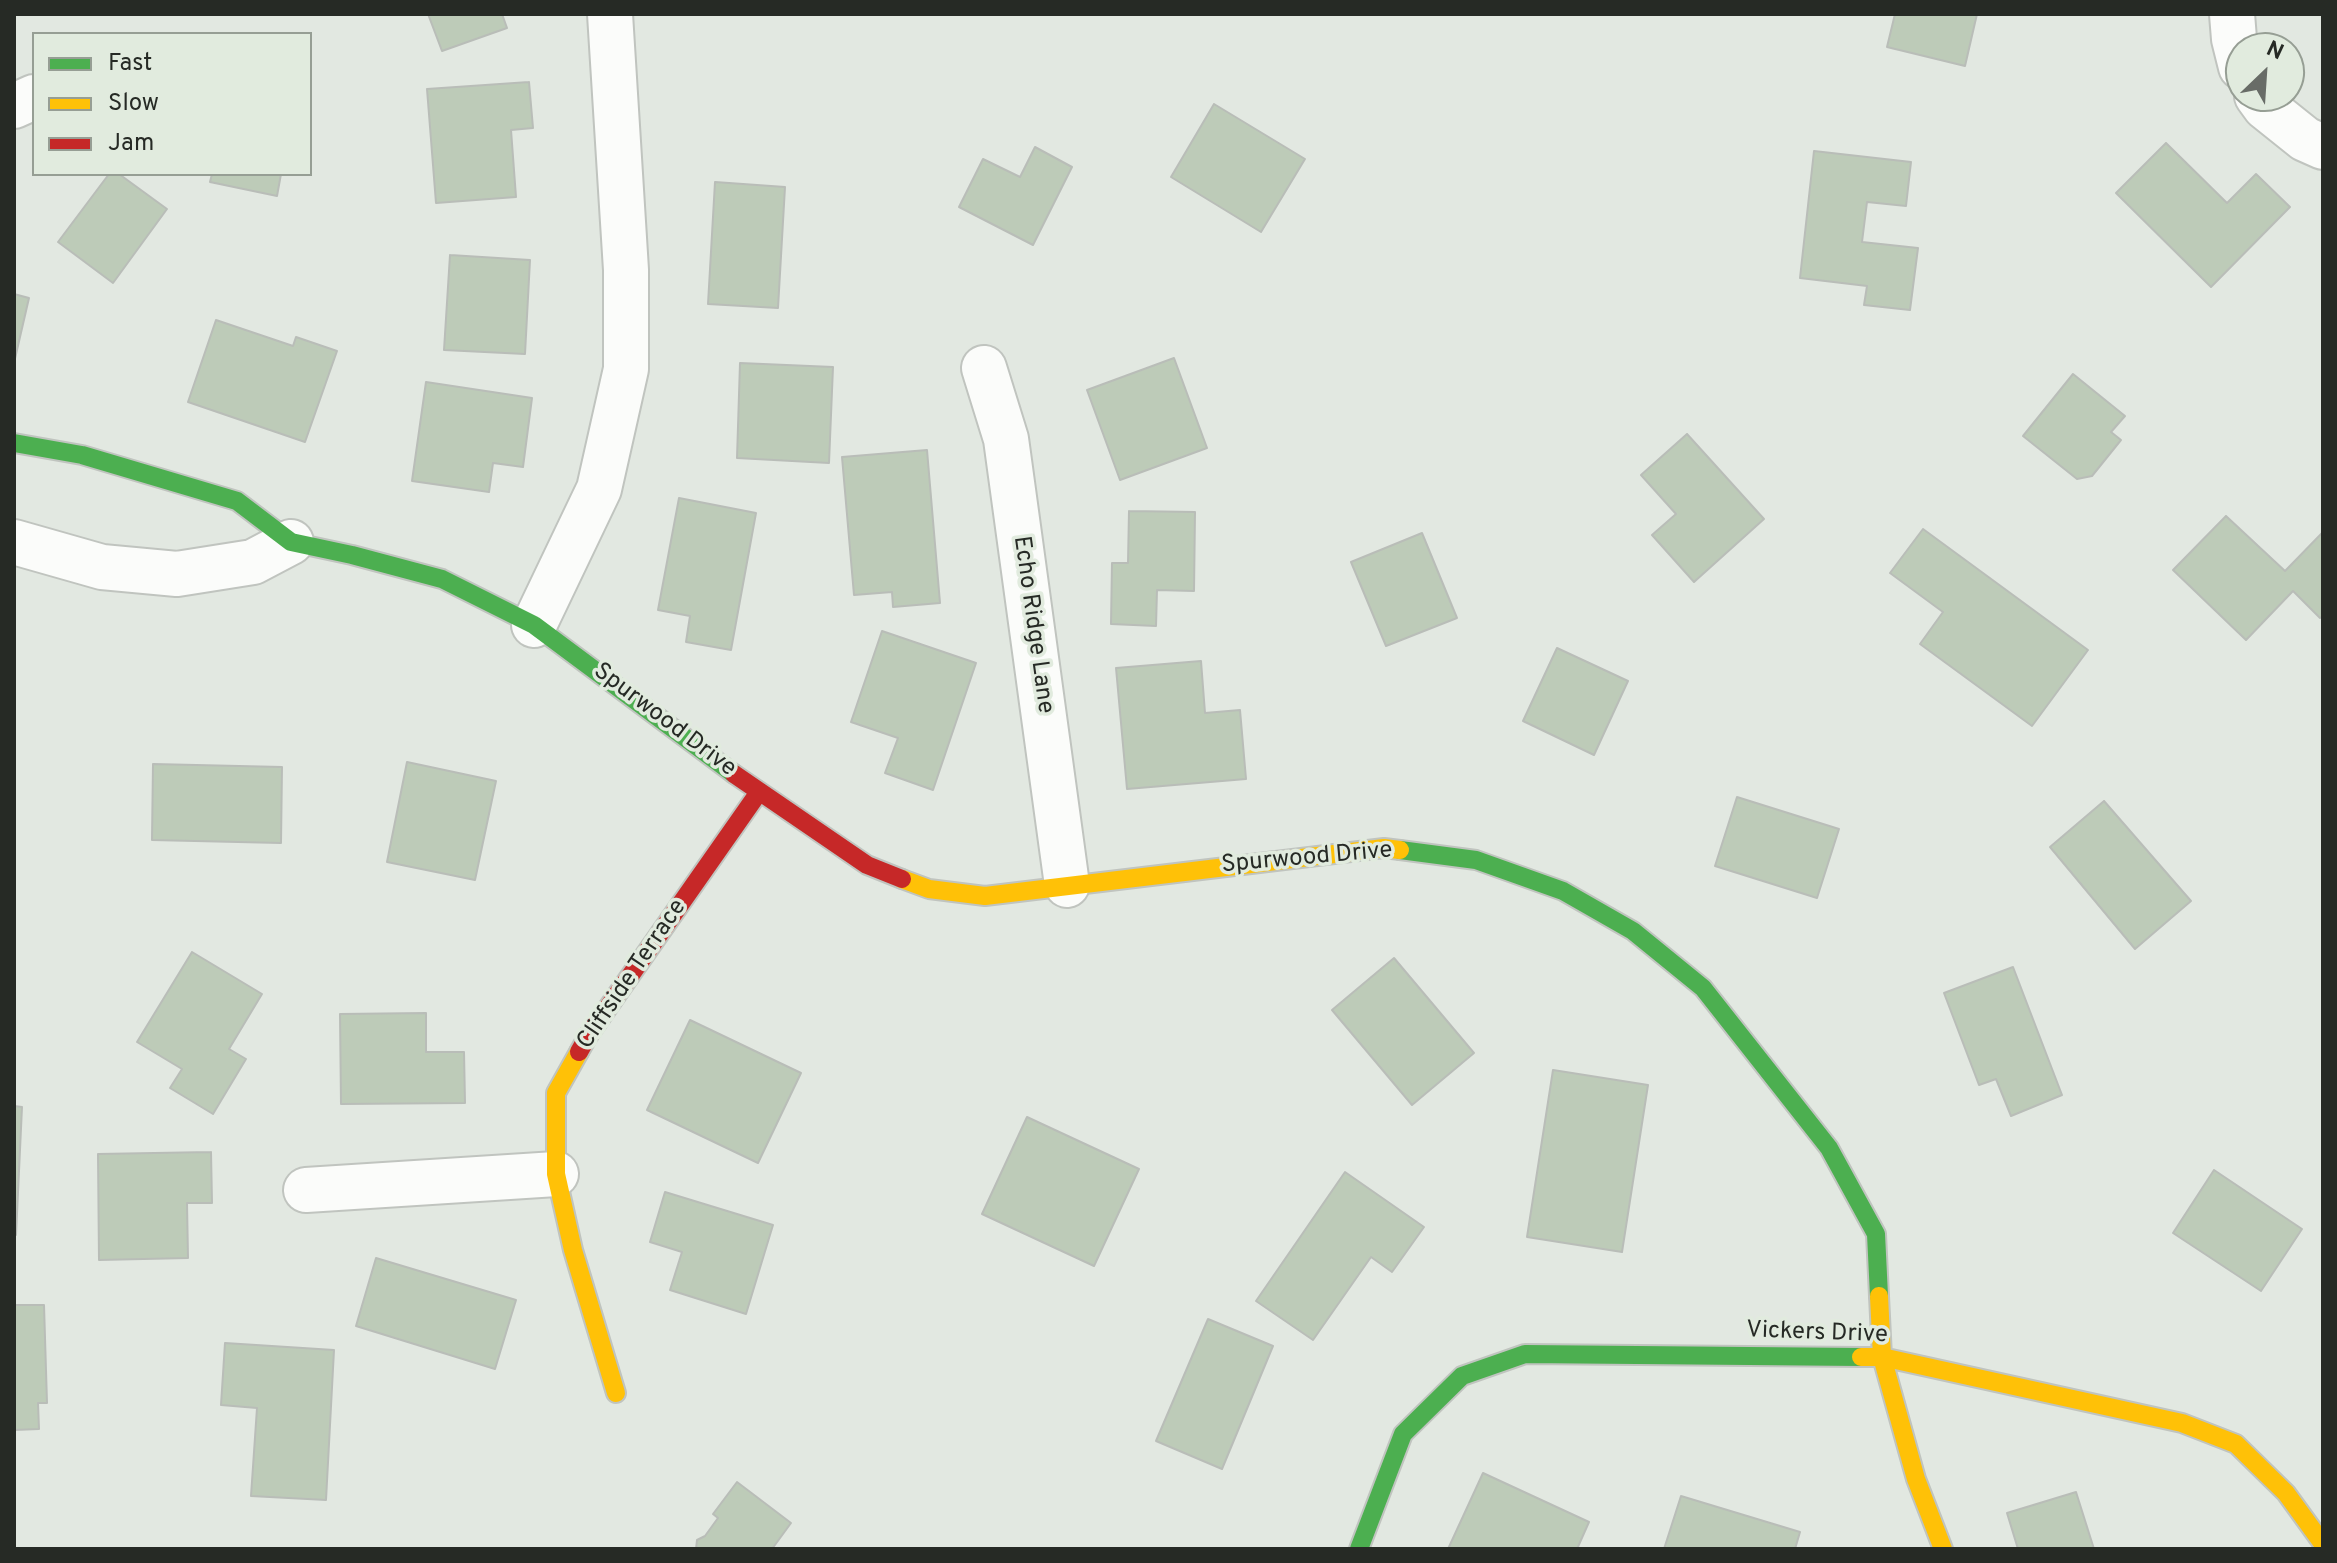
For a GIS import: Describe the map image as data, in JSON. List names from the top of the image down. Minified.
{"streets":{"street":["Echo Ridge Lane","Spurwood Drive","Cliffside Terrace","Vickers Drive"]},"crossings":[["Echo Ridge Lane","Spurwood Drive"],["Spurwood Drive","Cliffside Terrace"],["Spurwood Drive","Vickers Drive"]],"legend":["Fast","Slow","Jam"],"north":"top right"}
